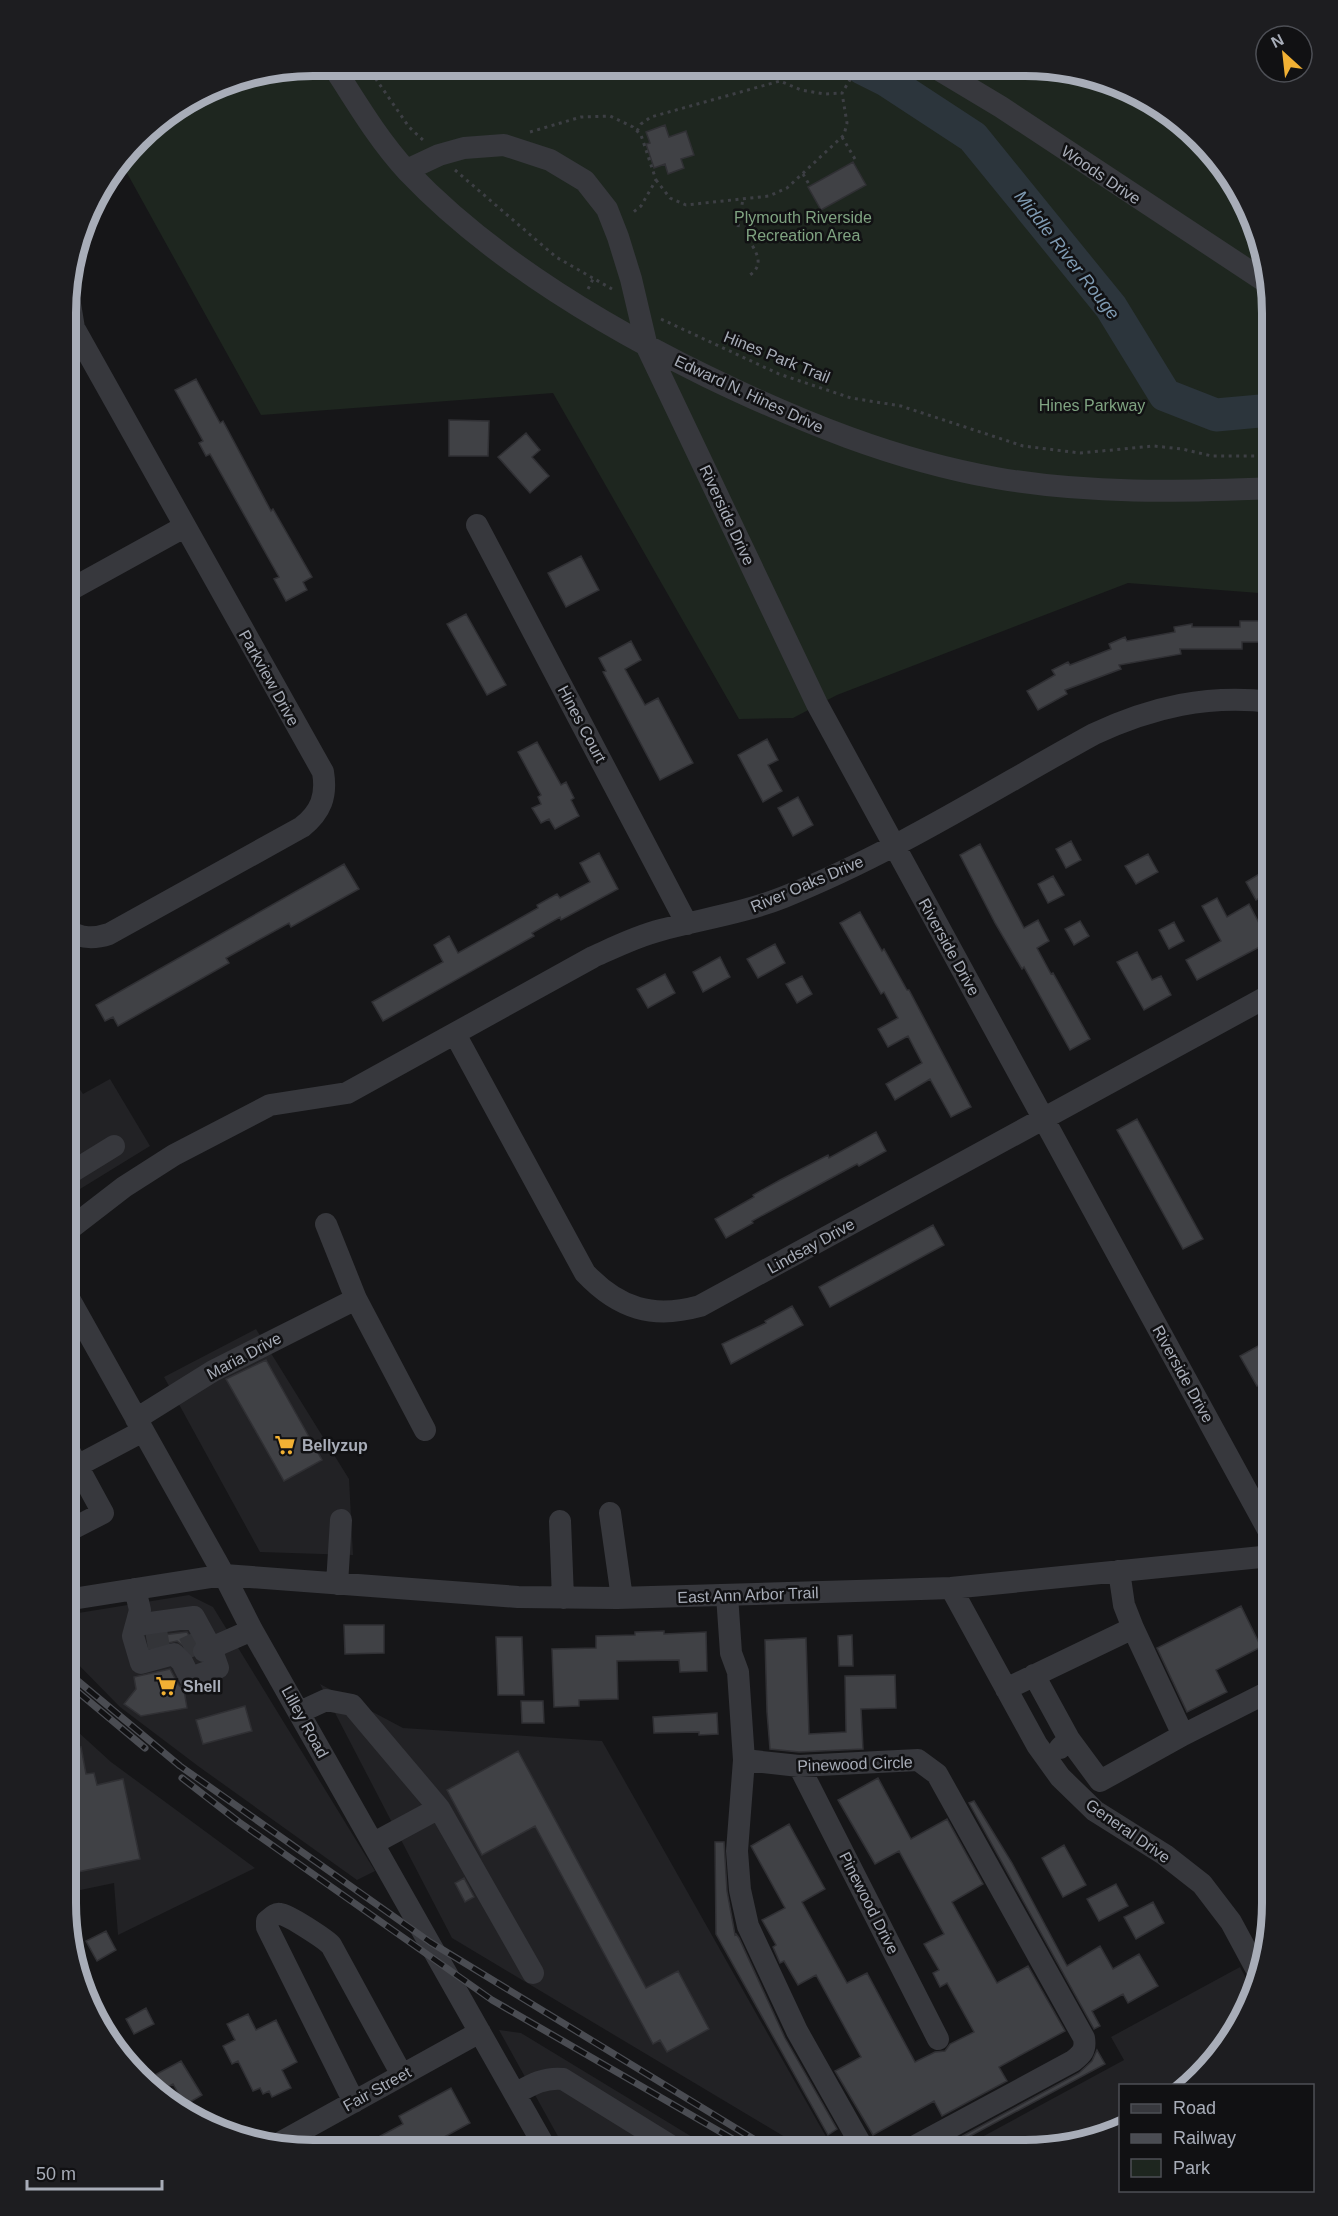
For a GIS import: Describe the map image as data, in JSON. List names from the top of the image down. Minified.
{"streets":{"street":["Woods Drive","Edward N. Hines Drive","Riverside Drive","Parkview Drive","Hines Court","River Oaks Drive","Lindsay Drive","Maria Drive","East Ann Arbor Trail","Lilley Road","Pinewood Circle","General Drive","Pinewood Drive","Fair Street"],"path":["Hines Park Trail"]},"crossings":[["Hines Park Trail","Riverside Drive"],["Edward N. Hines Drive","Riverside Drive"],["Riverside Drive","River Oaks Drive"],["Riverside Drive","Lindsay Drive"],["Hines Court","River Oaks Drive"],["River Oaks Drive","Lindsay Drive"],["Maria Drive","Lilley Road"],["East Ann Arbor Trail","Lilley Road"],["East Ann Arbor Trail","General Drive"],["Lilley Road","Fair Street"],["Pinewood Circle","Pinewood Drive"]],"water":["Middle River Rouge"],"parks":["Plymouth Riverside Recreation Area","Hines Parkway"],"places":{"supermarket":["Bellyzup","Shell"]},"legend":["Road","Railway","Park"],"scale_bar":"50 m","north":"top left"}
